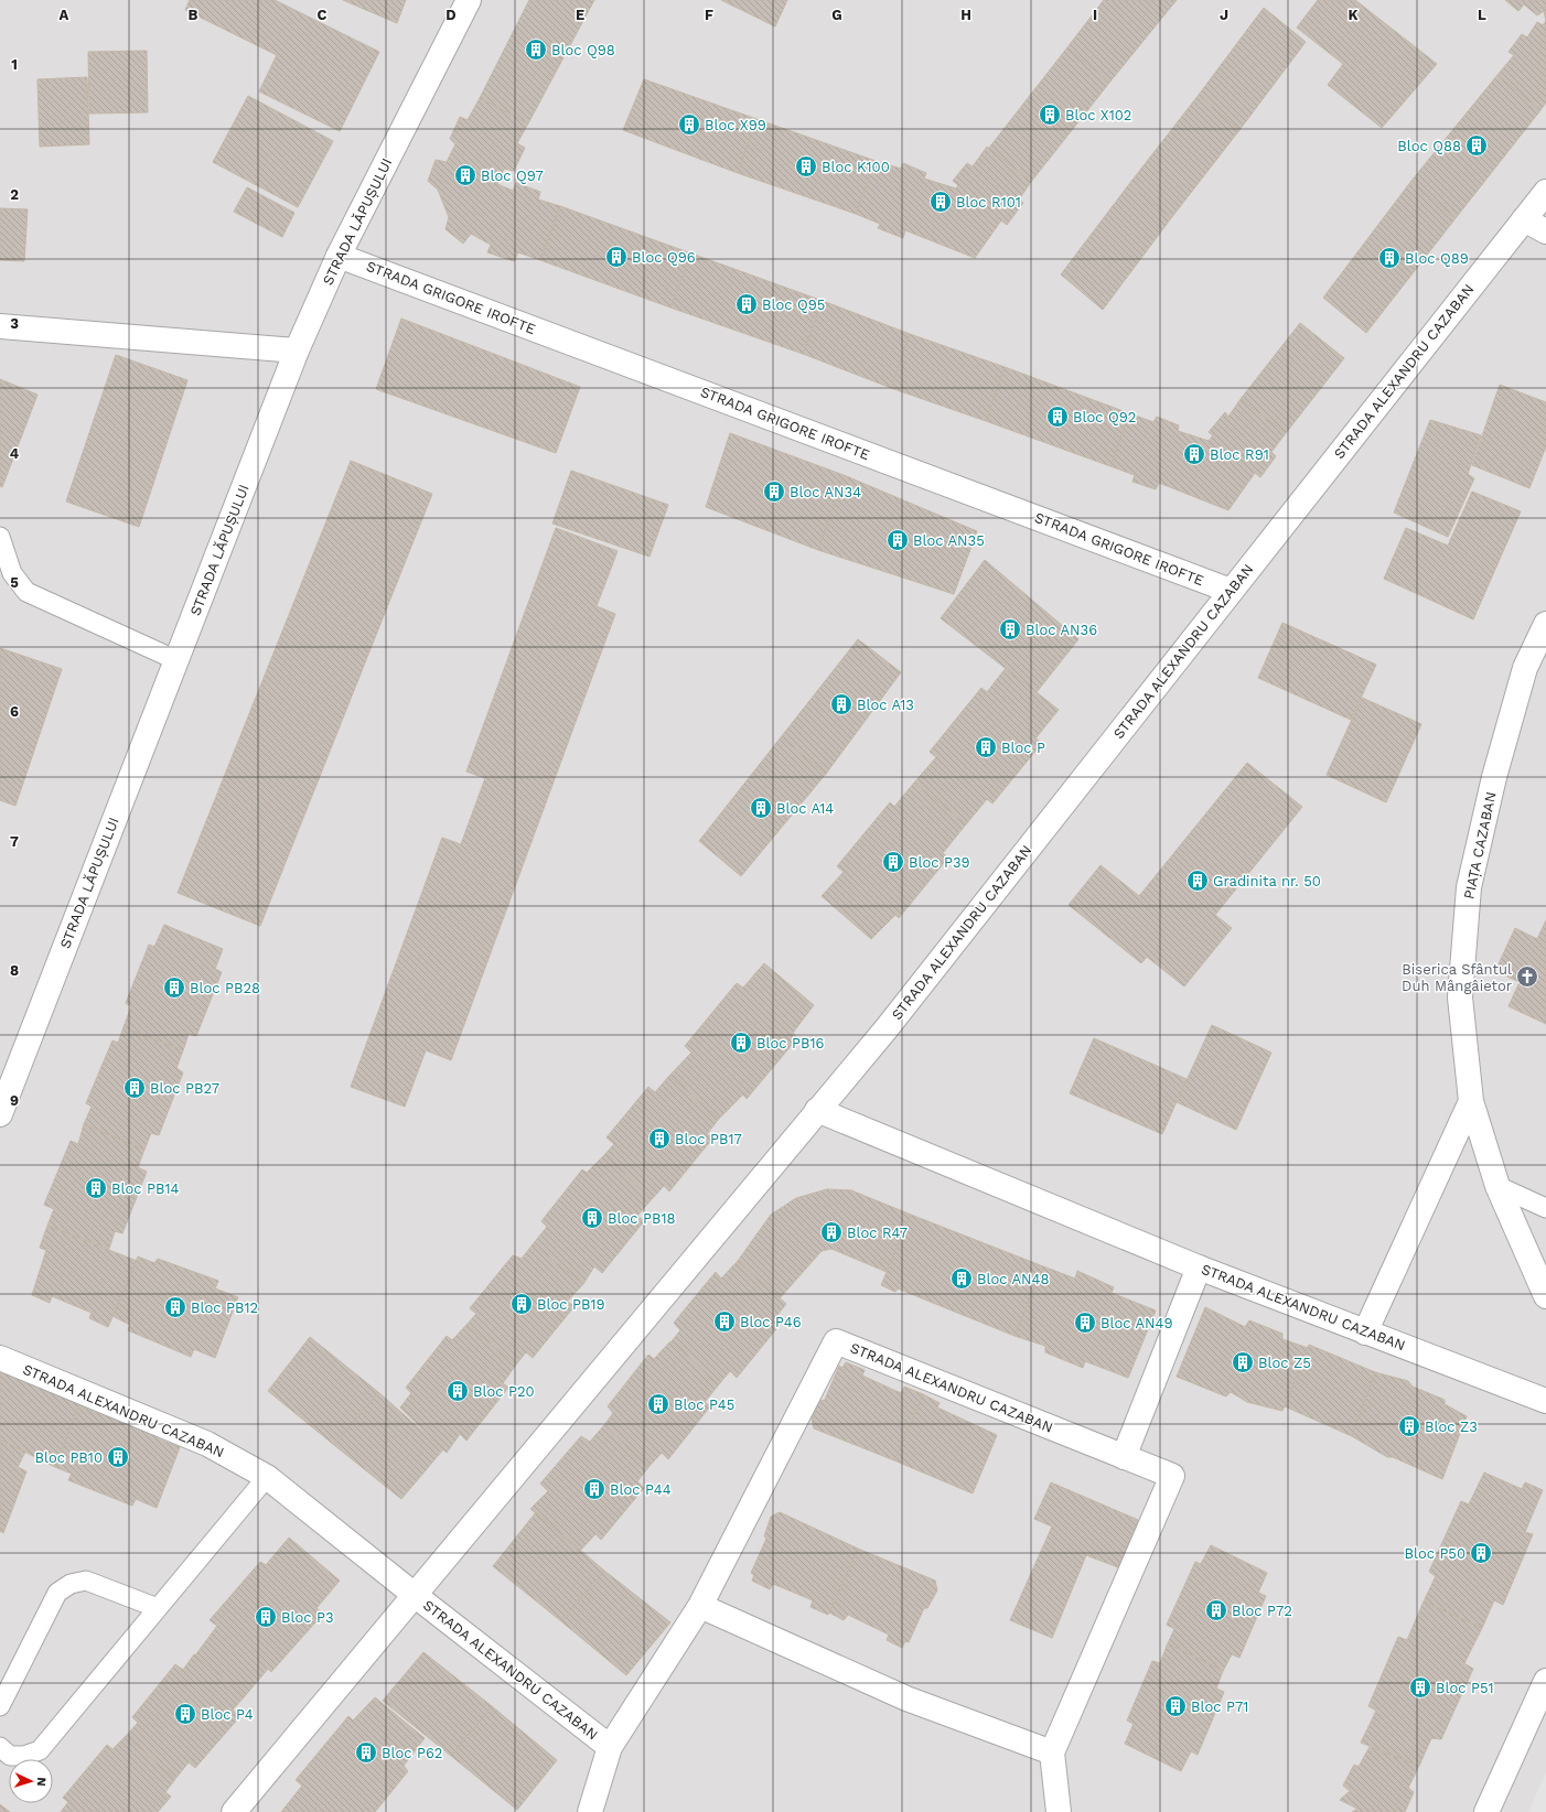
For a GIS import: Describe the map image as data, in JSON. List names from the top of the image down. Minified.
{"streets":{"street":["STRADA LĂPUȘULUI","STRADA GRIGORE IROFTE","STRADA ALEXANDRU CAZABAN","PIAȚA CAZABAN"]},"crossings":[["STRADA LĂPUȘULUI","STRADA GRIGORE IROFTE"],["STRADA GRIGORE IROFTE","STRADA ALEXANDRU CAZABAN"]],"places":{"building":["Bloc Q98","Bloc X102","Bloc X99","Bloc Q88","Bloc K100","Bloc Q97","Bloc R101","Bloc Q96","Bloc Q89","Bloc Q95","Bloc Q92","Bloc R91","Bloc AN34","Bloc AN35","Bloc AN36","Bloc A13","Bloc P","Bloc A14","Bloc P39","Gradinita nr. 50","Bloc PB28","Bloc PB16","Bloc PB27","Bloc PB17","Bloc PB14","Bloc PB18","Bloc R47","Bloc AN48","Bloc PB19","Bloc PB12","Bloc P46","Bloc AN49","Bloc Z5","Bloc P20","Bloc P45","Bloc Z3","Bloc PB10","Bloc P44","Bloc P50","Bloc P72","Bloc P3","Bloc P51","Bloc P71","Bloc P4","Bloc P62"],"church":["Biserica Sfântul Duh Mângâietor"]},"north":"right","grid":{"columns":["A","B","C","D","E","F","G","H","I","J","K","L"],"rows":["1","2","3","4","5","6","7","8","9"]}}
